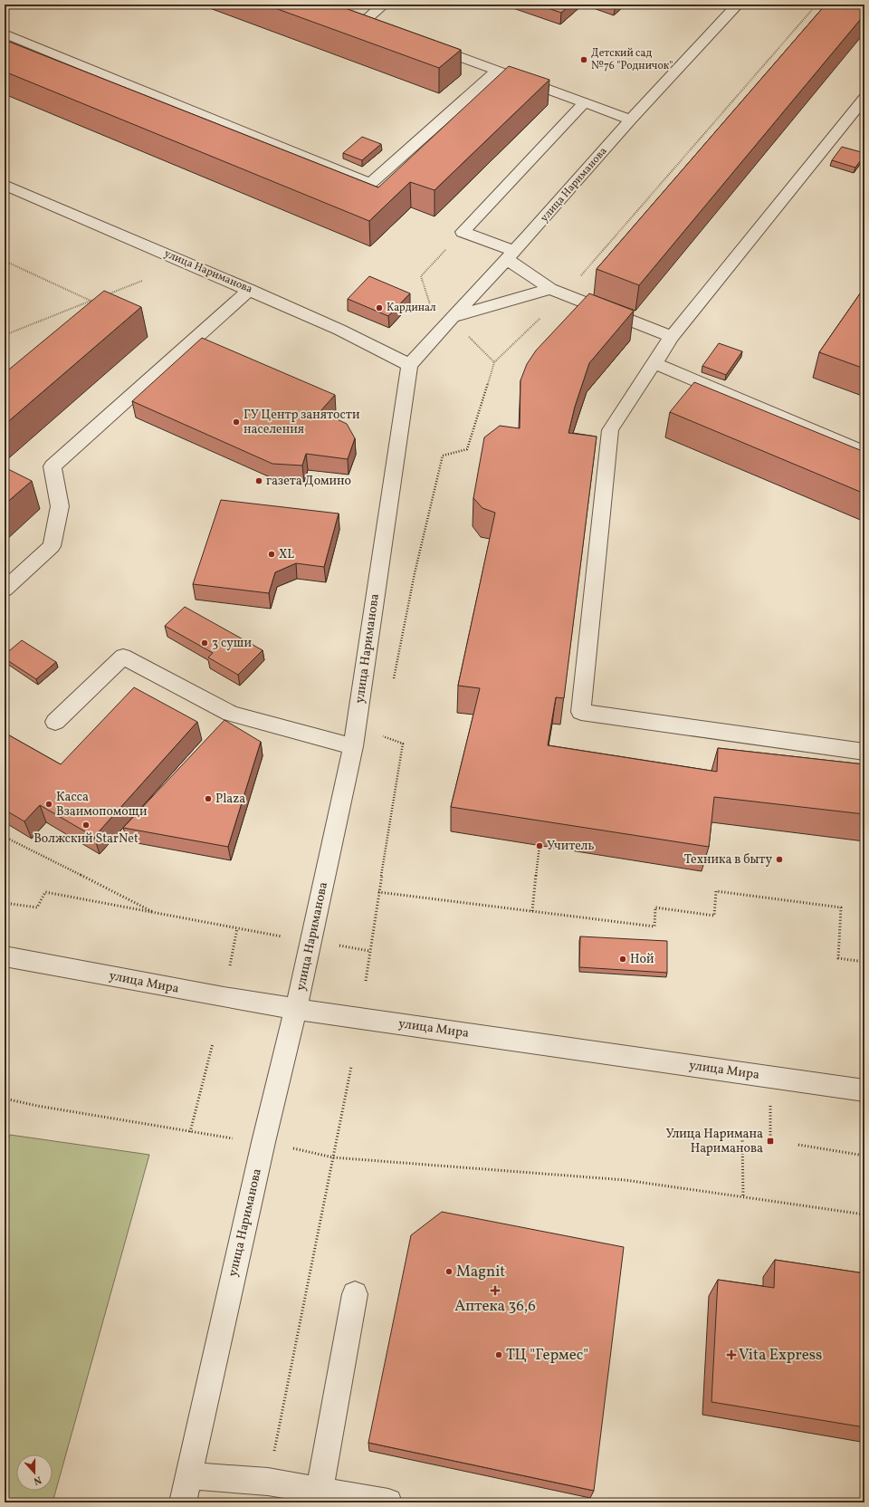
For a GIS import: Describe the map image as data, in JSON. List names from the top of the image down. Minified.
{"streets":{"street":["улица Нариманова","улица Мира"]},"crossings":[["улица Нариманова","улица Мира"]],"places":{"other":["Детский сад №76 \"Родничок\"","Кардинал","ГУ Центр занятости населения","газета Домино","XL","3 суши","Plaza","Касса Взаимопомощи","Волжский StarNet","Учитель","Техника в быту","Ной","Magnit","ТЦ \"Гермес\""],"transit":["Улица Наримана Нариманова"],"health":["Аптека 36,6","Vita Express"]},"north":"bottom"}
